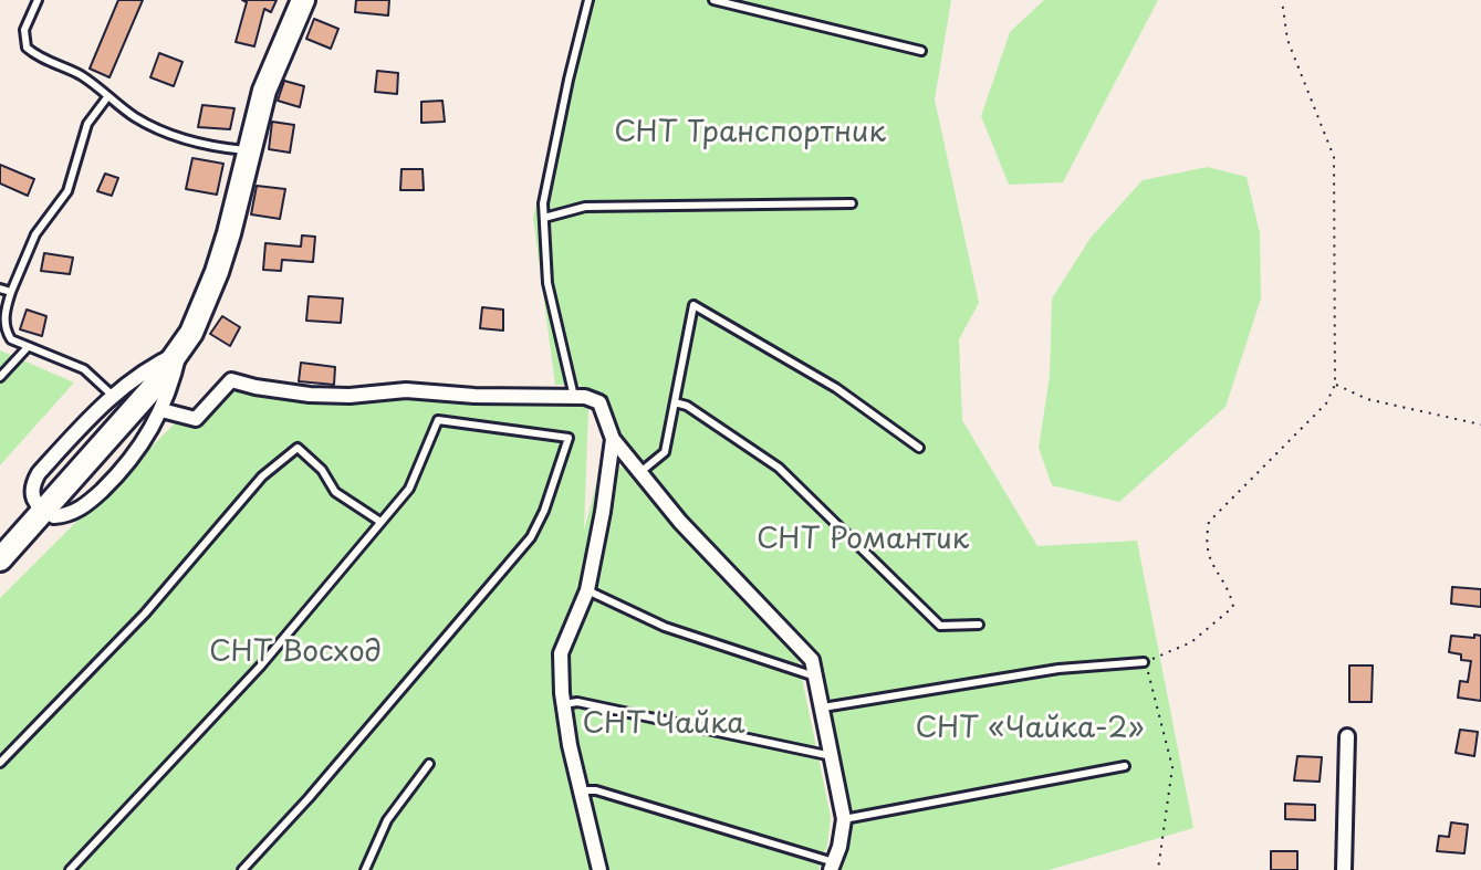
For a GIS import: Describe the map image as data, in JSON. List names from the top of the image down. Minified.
{"parks":["СНТ Транспортник","СНТ Романтик","СНТ Восход","СНТ Чайка","СНТ «Чайка-2»"]}
